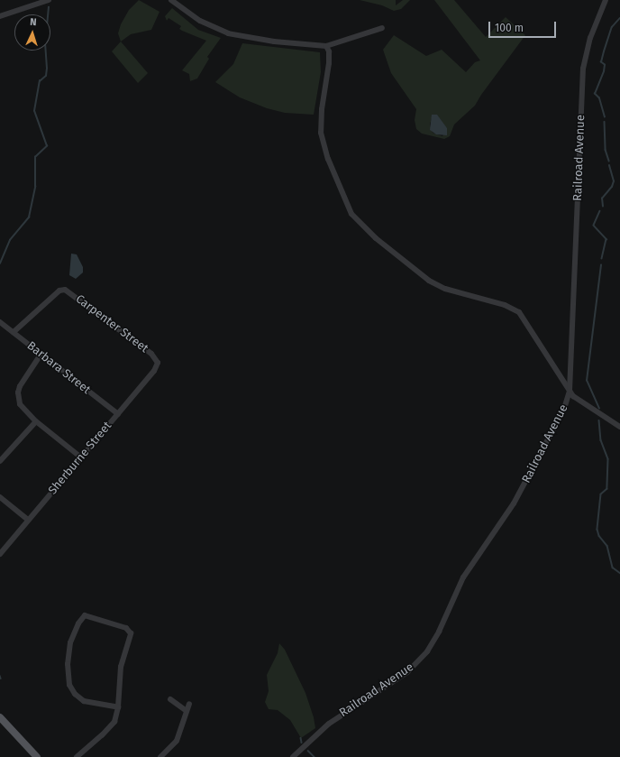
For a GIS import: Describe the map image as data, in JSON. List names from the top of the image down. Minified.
{"streets":{"street":["Railroad Avenue","Carpenter Street","Barbara Street","Sherburne Street"]},"crossings":[["Carpenter Street","Barbara Street"],["Carpenter Street","Sherburne Street"],["Barbara Street","Sherburne Street"]],"scale_bar":"100 m","north":"top"}
